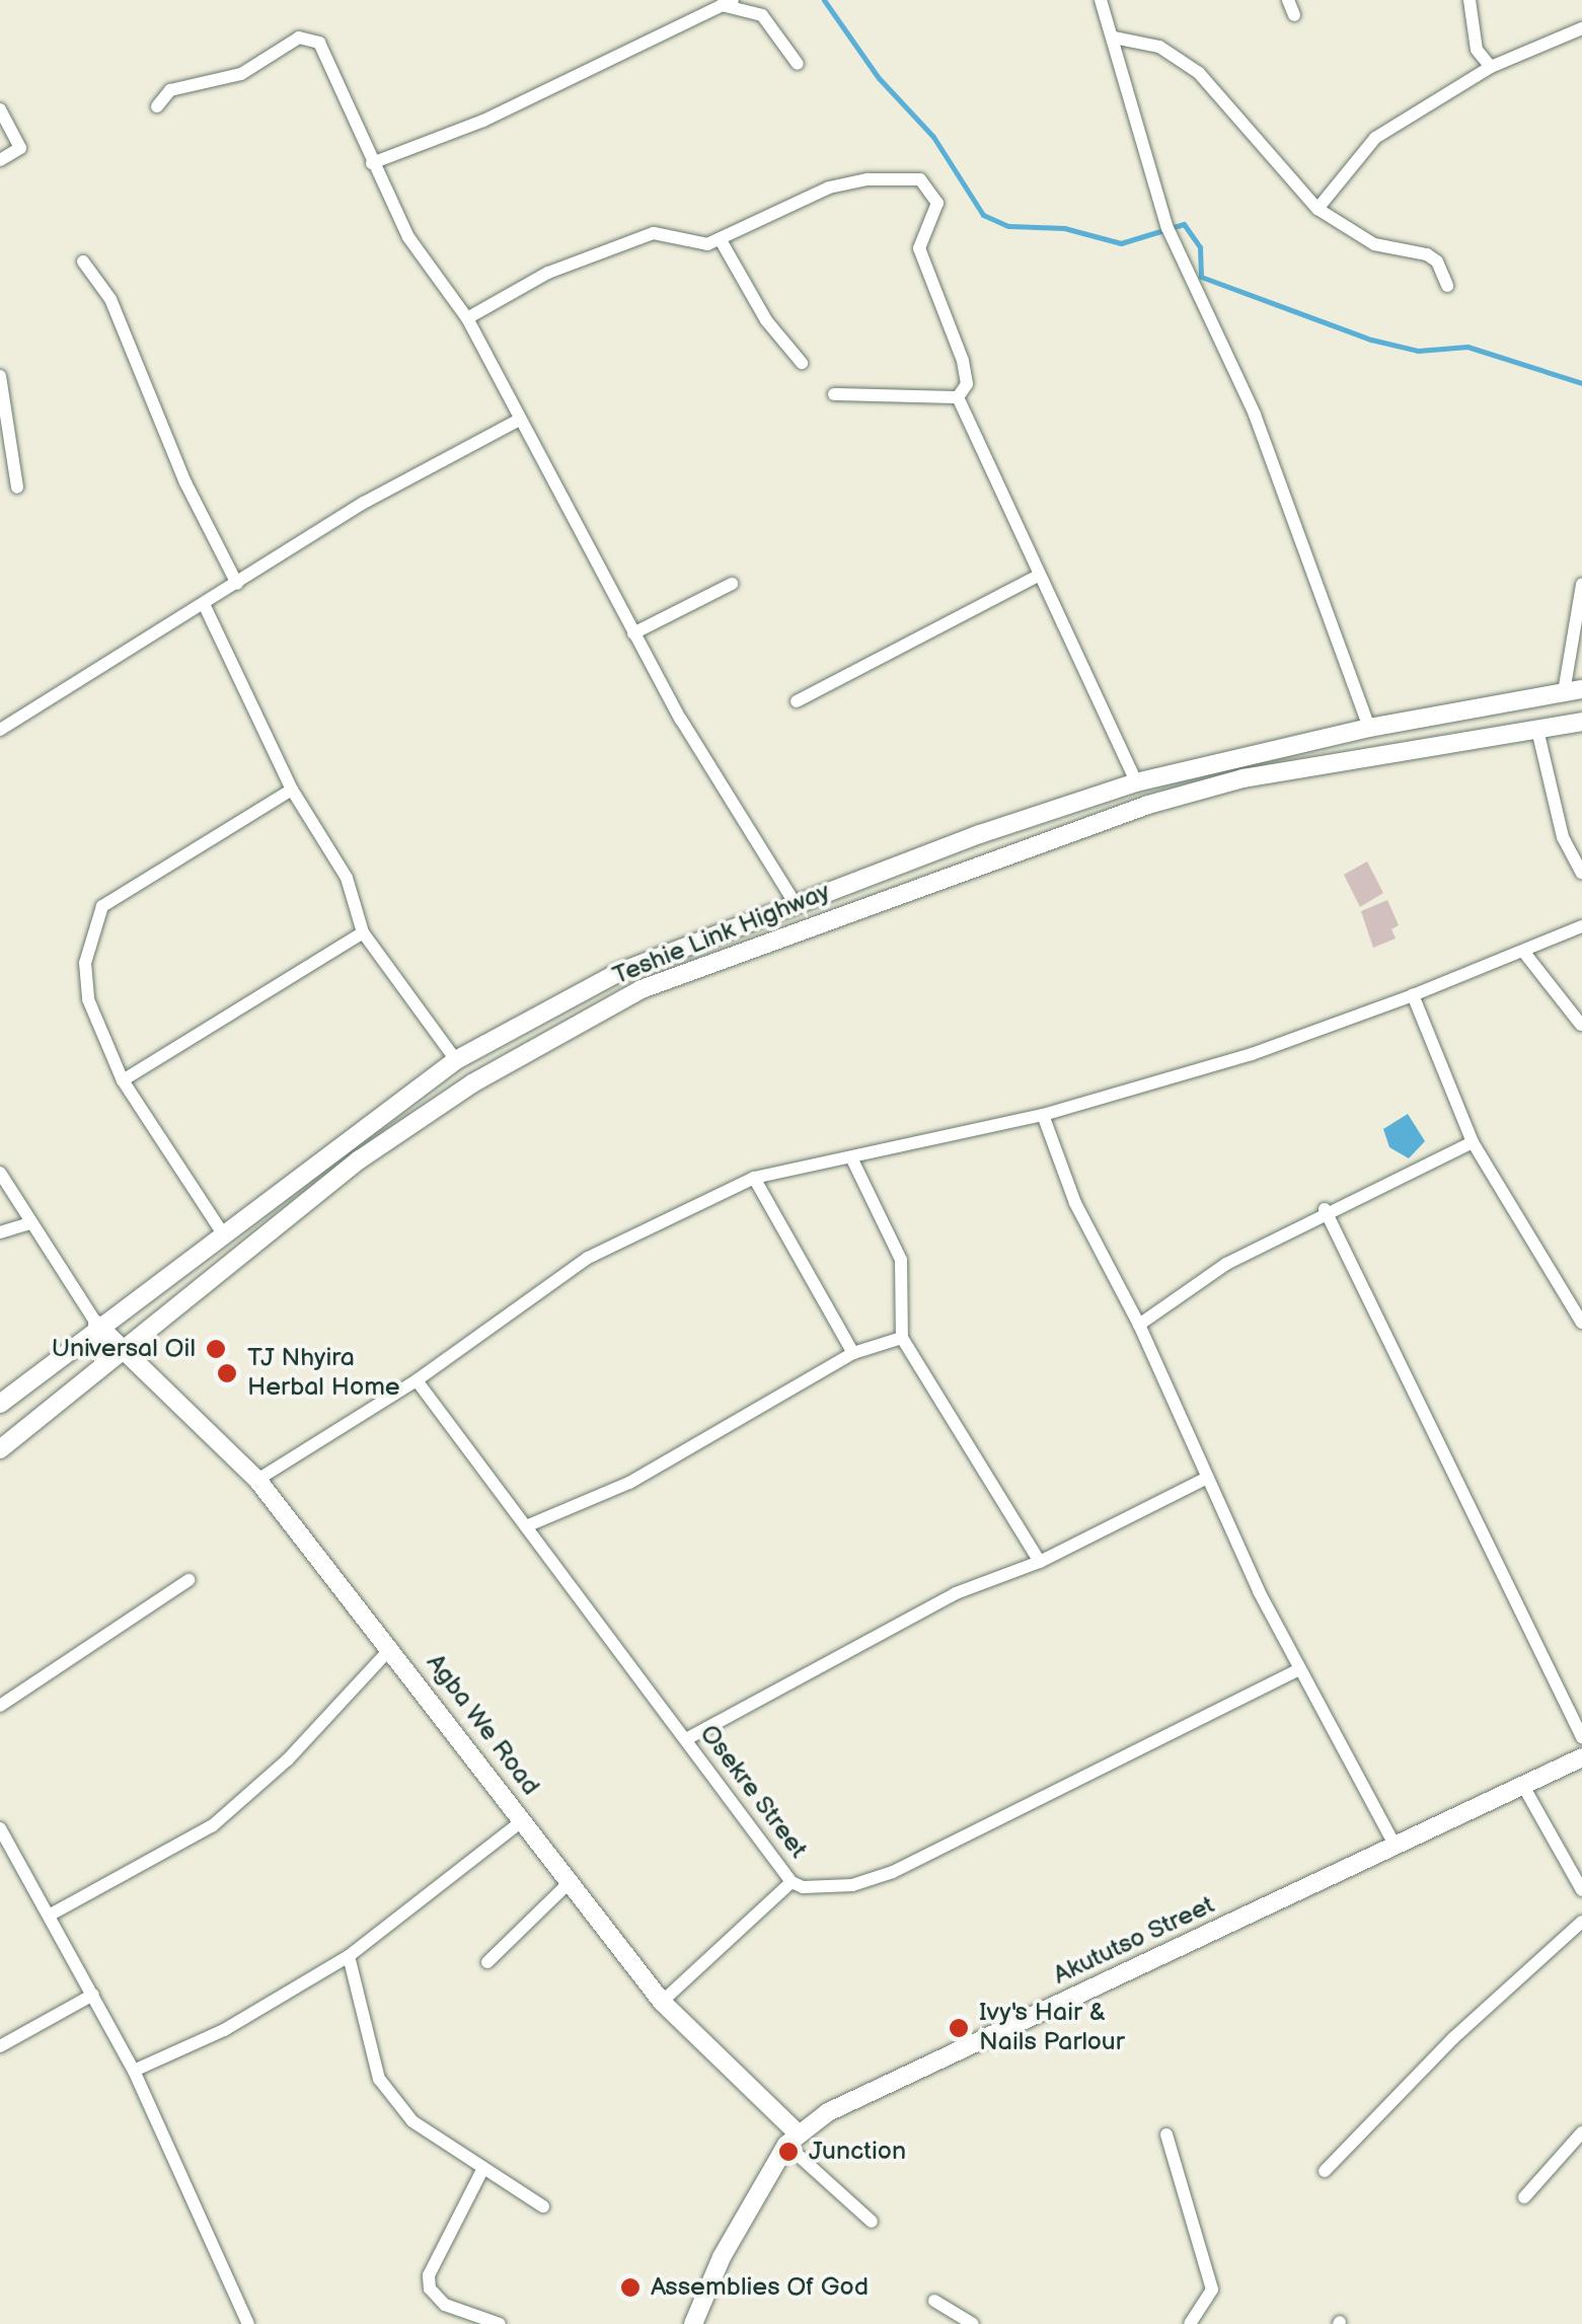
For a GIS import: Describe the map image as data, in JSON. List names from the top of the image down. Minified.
{"streets":{"main road":["Teshie Link Highway","Agba We Road","Akututso Street"],"street":["Osekre Street"]},"crossings":[["Teshie Link Highway","Agba We Road"],["Agba We Road","Akututso Street"]],"places":["Universal Oil","TJ Nhyira Herbal Home","Ivy's Hair & Nails Parlour","Junction","Assemblies Of God"]}
